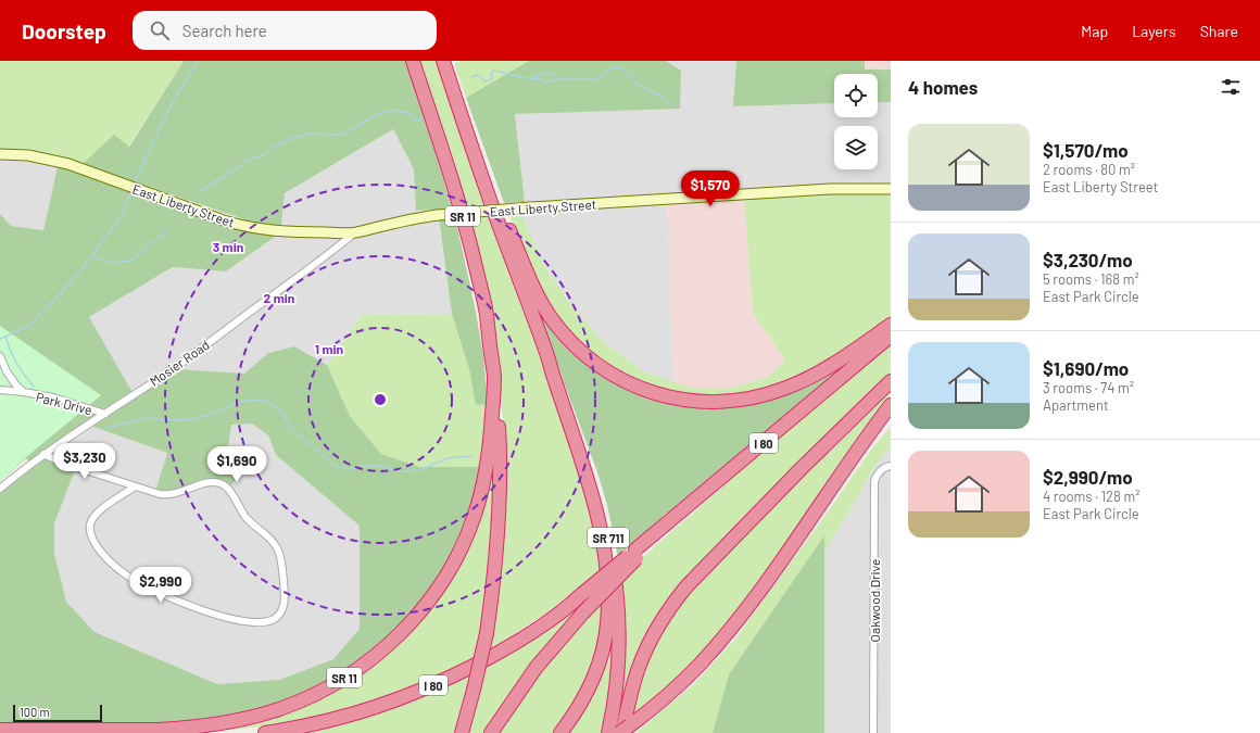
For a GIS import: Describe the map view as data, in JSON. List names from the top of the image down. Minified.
{"streets":{"highway":["SR 11","I 80","SR 711"],"street":["East Liberty Street","Mosier Road","Park Drive","Oakwood Drive"]},"crossings":[["East Liberty Street","Mosier Road"],["SR 11","SR 711"],["Mosier Road","Park Drive"]],"scale_bar":"100 m","page":{"header":"Doorstep","search":"Search here","nav":["Map","Layers","Share"],"heading":"4 homes","list":[{"name":"$1,570/mo","note":"2 rooms · 80 m² · East Liberty Street"},{"name":"$3,230/mo","note":"5 rooms · 168 m² · East Park Circle"},{"name":"$1,690/mo","note":"3 rooms · 74 m² · Apartment"},{"name":"$2,990/mo","note":"4 rooms · 128 m² · East Park Circle"}],"price":["$1,570","$3,230","$1,690","$2,990"],"scale":"100 m"},"rings":["3 min","2 min","1 min"]}
